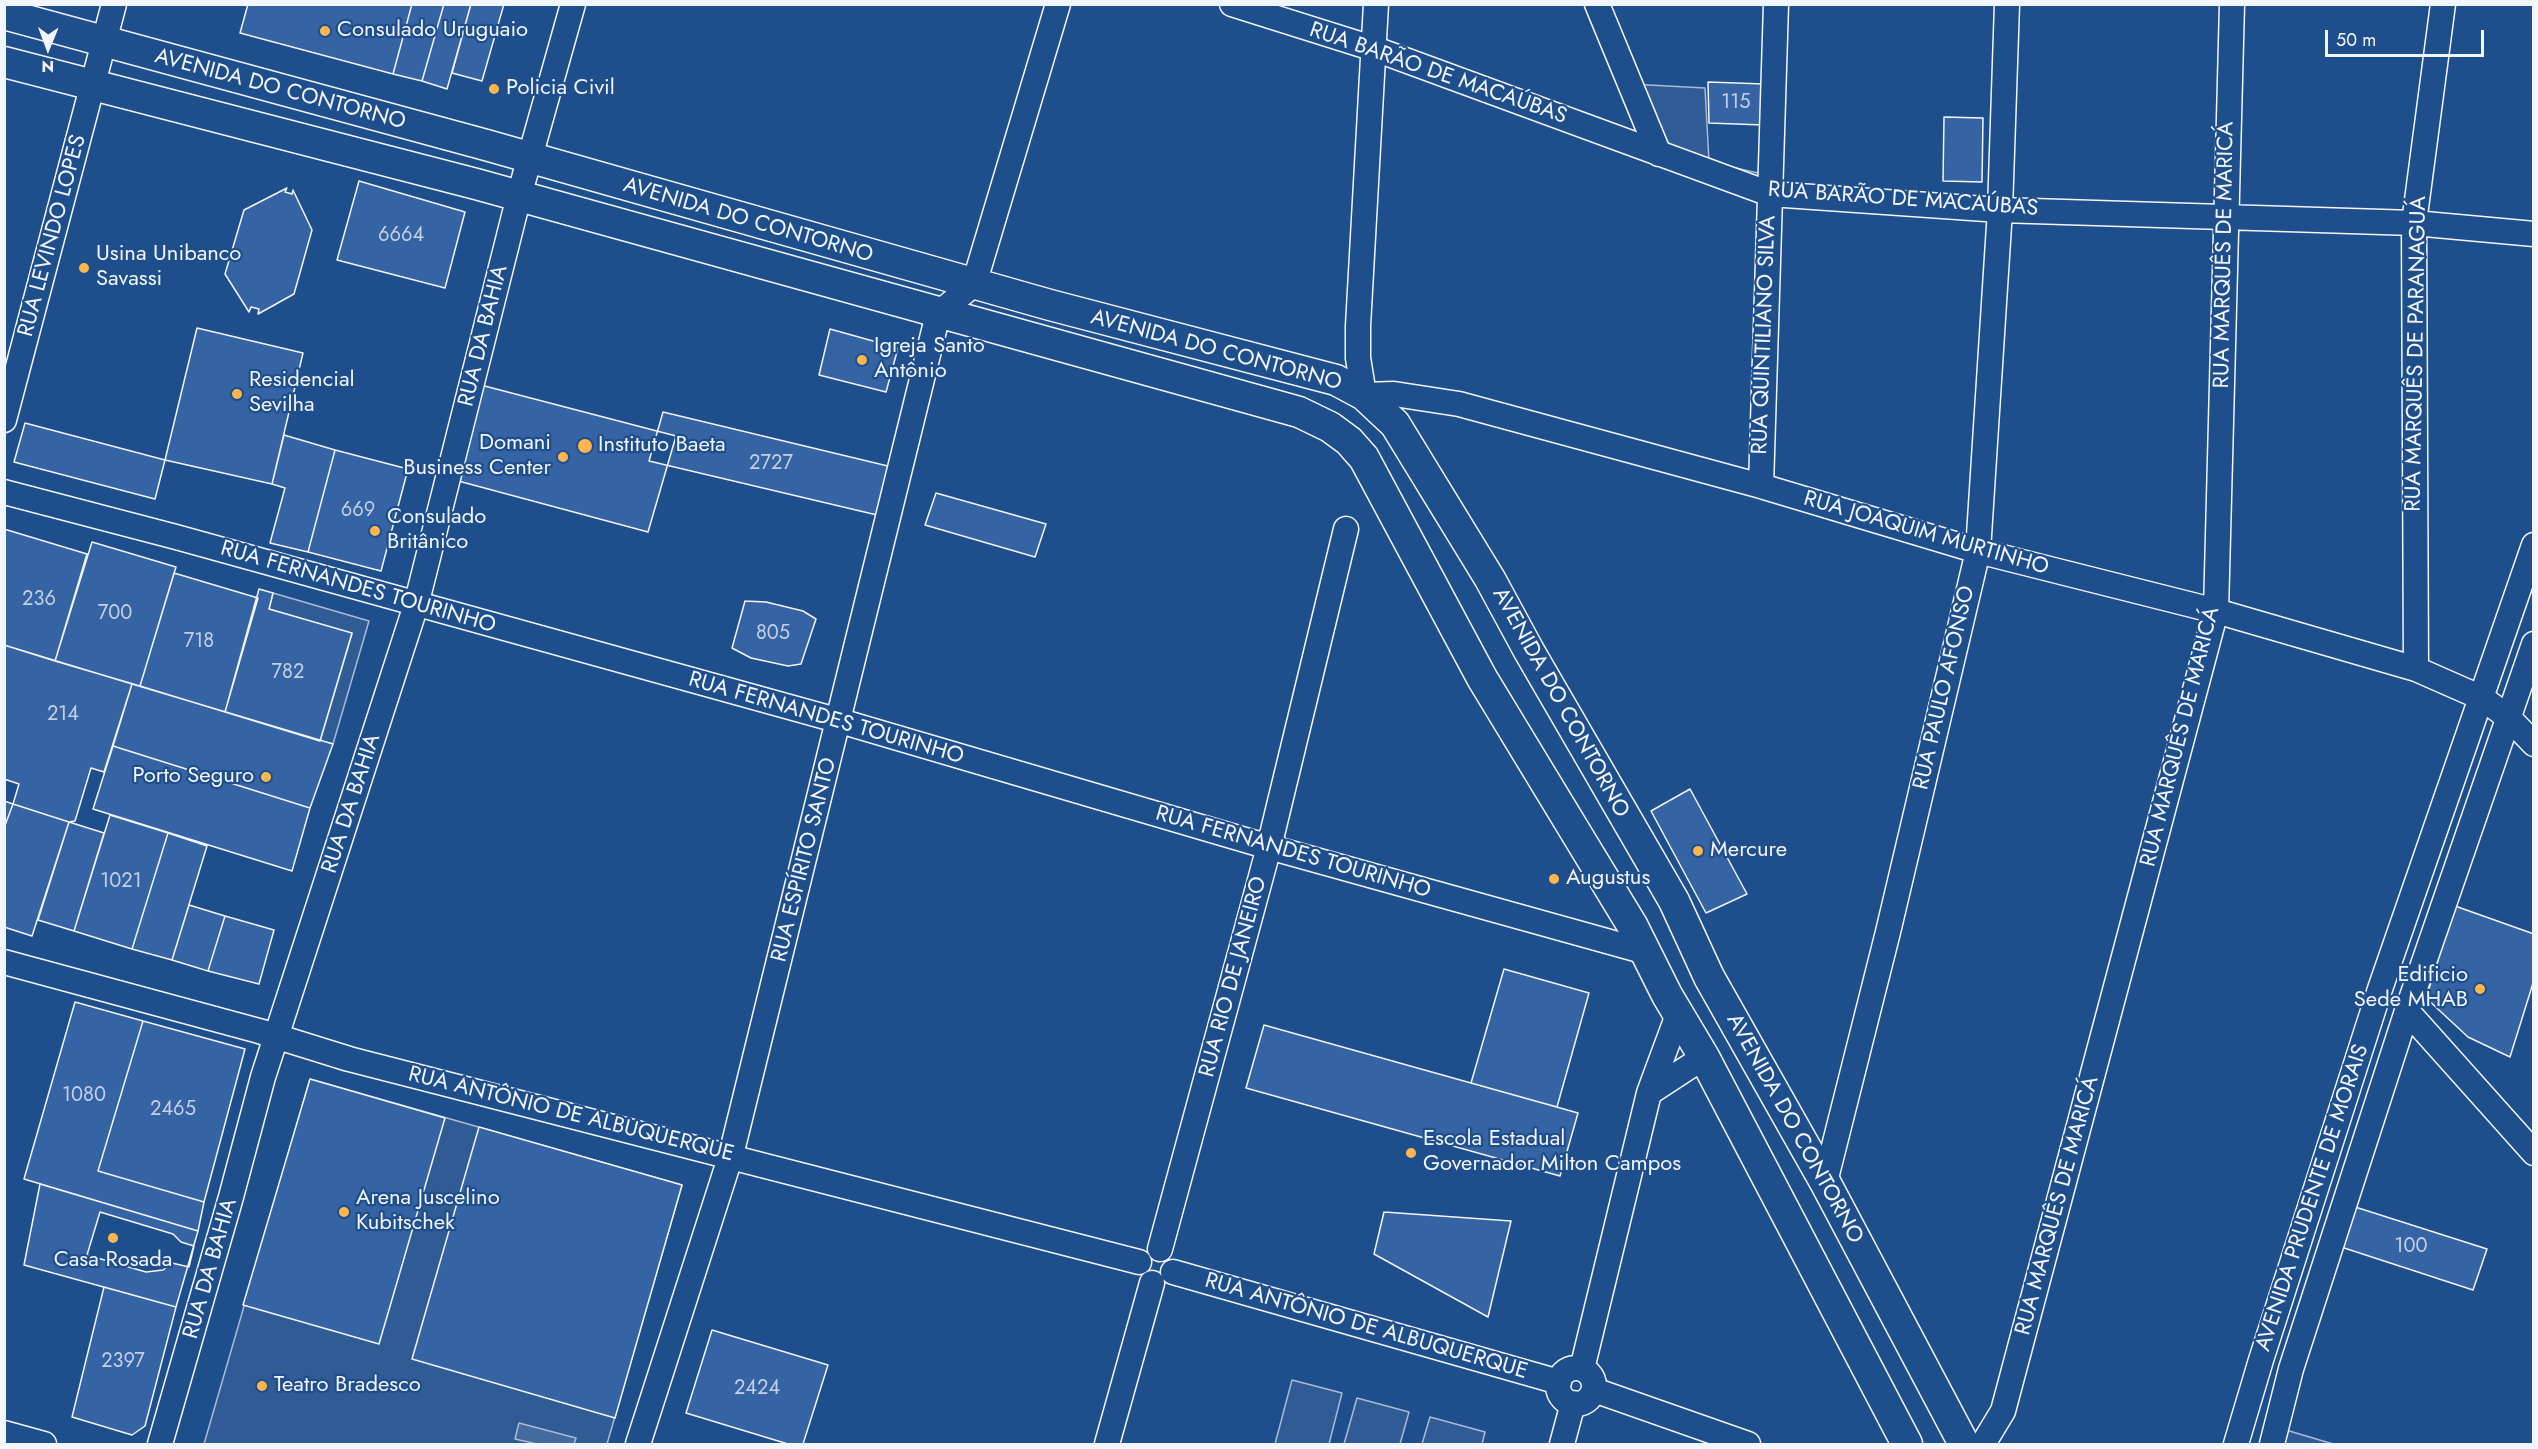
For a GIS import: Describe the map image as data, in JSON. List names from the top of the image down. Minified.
{"streets":{"main road":["AVENIDA DO CONTORNO"],"street":["RUA BARÃO DE MACAÚBAS","RUA LEVINDO LOPES","RUA MARQUÊS DE MARICÁ","RUA QUINTILIANO SILVA","RUA DA BAHIA","RUA MARQUÊS DE PARANAGUÁ","RUA JOAQUIM MURTINHO","RUA FERNANDES TOURINHO","RUA PAULO AFONSO","RUA ESPÍRITO SANTO","RUA RIO DE JANEIRO","RUA ANTÔNIO DE ALBUQUERQUE","AVENIDA PRUDENTE DE MORAIS"]},"crossings":[["RUA BARÃO DE MACAÚBAS","RUA MARQUÊS DE MARICÁ"],["RUA BARÃO DE MACAÚBAS","RUA QUINTILIANO SILVA"],["RUA BARÃO DE MACAÚBAS","RUA MARQUÊS DE PARANAGUÁ"],["RUA BARÃO DE MACAÚBAS","RUA PAULO AFONSO"],["AVENIDA DO CONTORNO","RUA LEVINDO LOPES"],["AVENIDA DO CONTORNO","RUA DA BAHIA"],["AVENIDA DO CONTORNO","RUA JOAQUIM MURTINHO"],["AVENIDA DO CONTORNO","RUA FERNANDES TOURINHO"],["AVENIDA DO CONTORNO","RUA PAULO AFONSO"],["AVENIDA DO CONTORNO","RUA ESPÍRITO SANTO"],["RUA MARQUÊS DE MARICÁ","RUA JOAQUIM MURTINHO"],["RUA QUINTILIANO SILVA","RUA JOAQUIM MURTINHO"],["RUA DA BAHIA","RUA FERNANDES TOURINHO"],["RUA DA BAHIA","RUA ANTÔNIO DE ALBUQUERQUE"],["RUA MARQUÊS DE PARANAGUÁ","RUA JOAQUIM MURTINHO"],["RUA JOAQUIM MURTINHO","RUA PAULO AFONSO"],["RUA JOAQUIM MURTINHO","AVENIDA PRUDENTE DE MORAIS"],["RUA FERNANDES TOURINHO","RUA ESPÍRITO SANTO"],["RUA FERNANDES TOURINHO","RUA RIO DE JANEIRO"],["RUA ESPÍRITO SANTO","RUA ANTÔNIO DE ALBUQUERQUE"],["RUA RIO DE JANEIRO","RUA ANTÔNIO DE ALBUQUERQUE"]],"places":["Consulado Uruguaio","Policia Civil","Usina Unibanco Savassi","Igreja Santo Antônio","Residencial Sevilha","Instituto Baeta","Domani Business Center","Consulado Britânico","Porto Seguro","Mercure","Augustus","Edificio Sede MHAB","Escola Estadual Governador Milton Campos","Arena Juscelino Kubitschek","Casa Rosada","Teatro Bradesco"],"house_numbers":["115","6664","2727","669","236","700","805","718","782","214","1021","1080","2465","100","2397","2424"],"scale_bar":"50 m","north":"bottom"}
